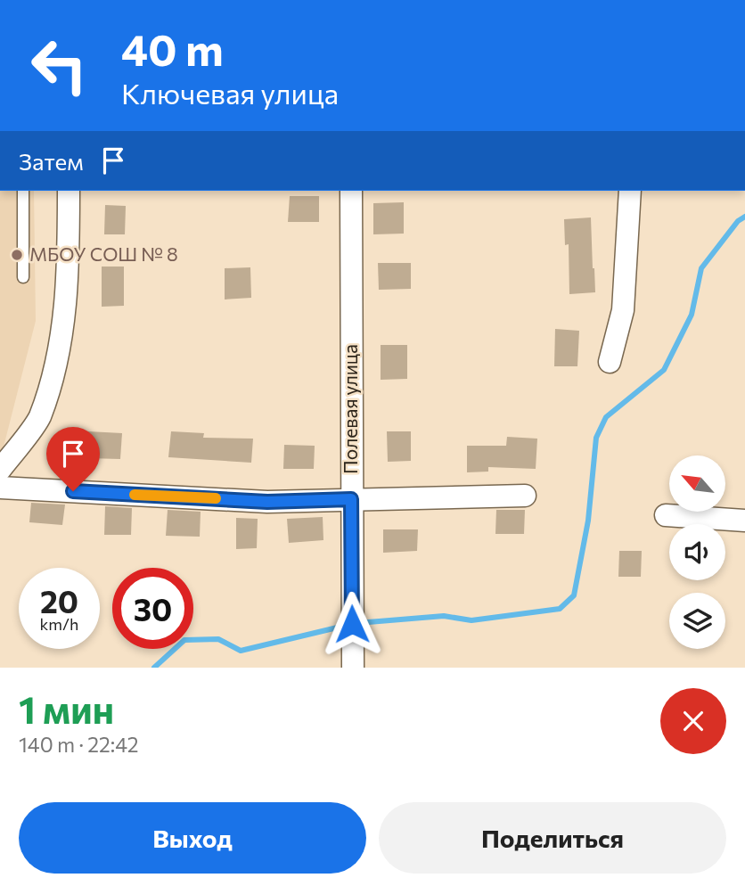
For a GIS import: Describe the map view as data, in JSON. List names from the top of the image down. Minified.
{"streets":{"street":["Полевая улица"]},"places":["МБОУ СОШ № 8"],"north":"top left","page":{"turn":["40 m","Ключевая улица"],"then":"Затем","speed":"20 km/h","limit":"30","heading":["1 мин","140 m · 22:42"],"buttons":["Выход","Поделиться"]}}
